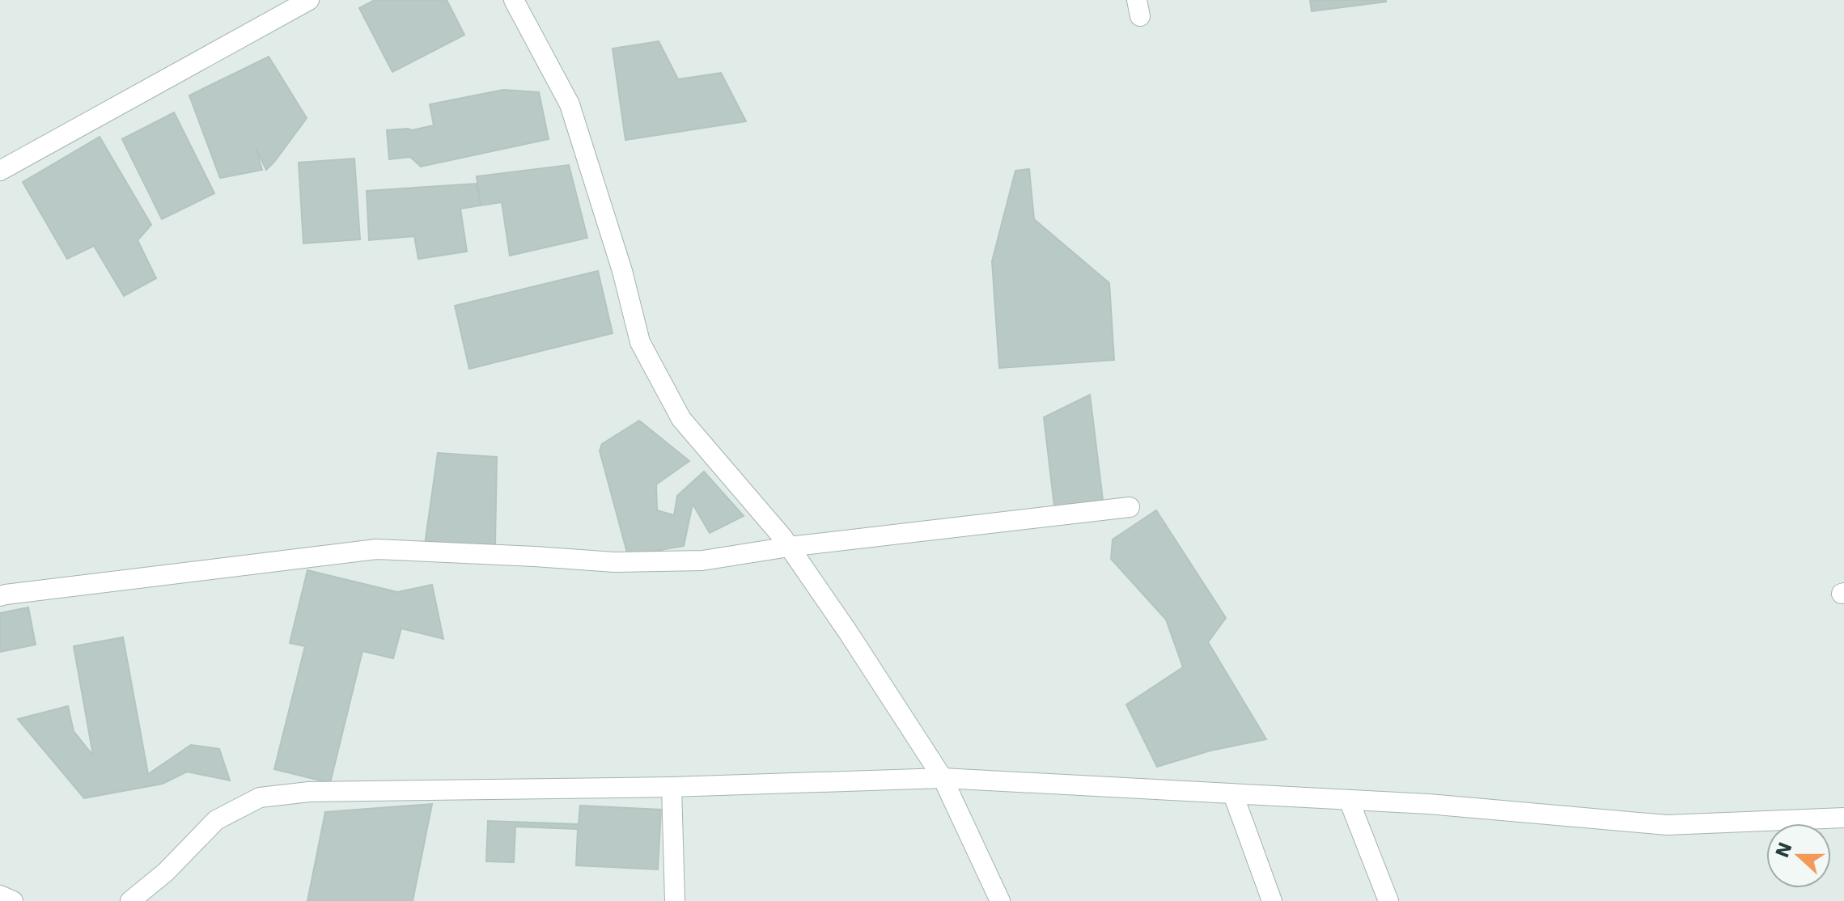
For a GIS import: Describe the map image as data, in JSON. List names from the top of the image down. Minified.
{"north":"left"}
